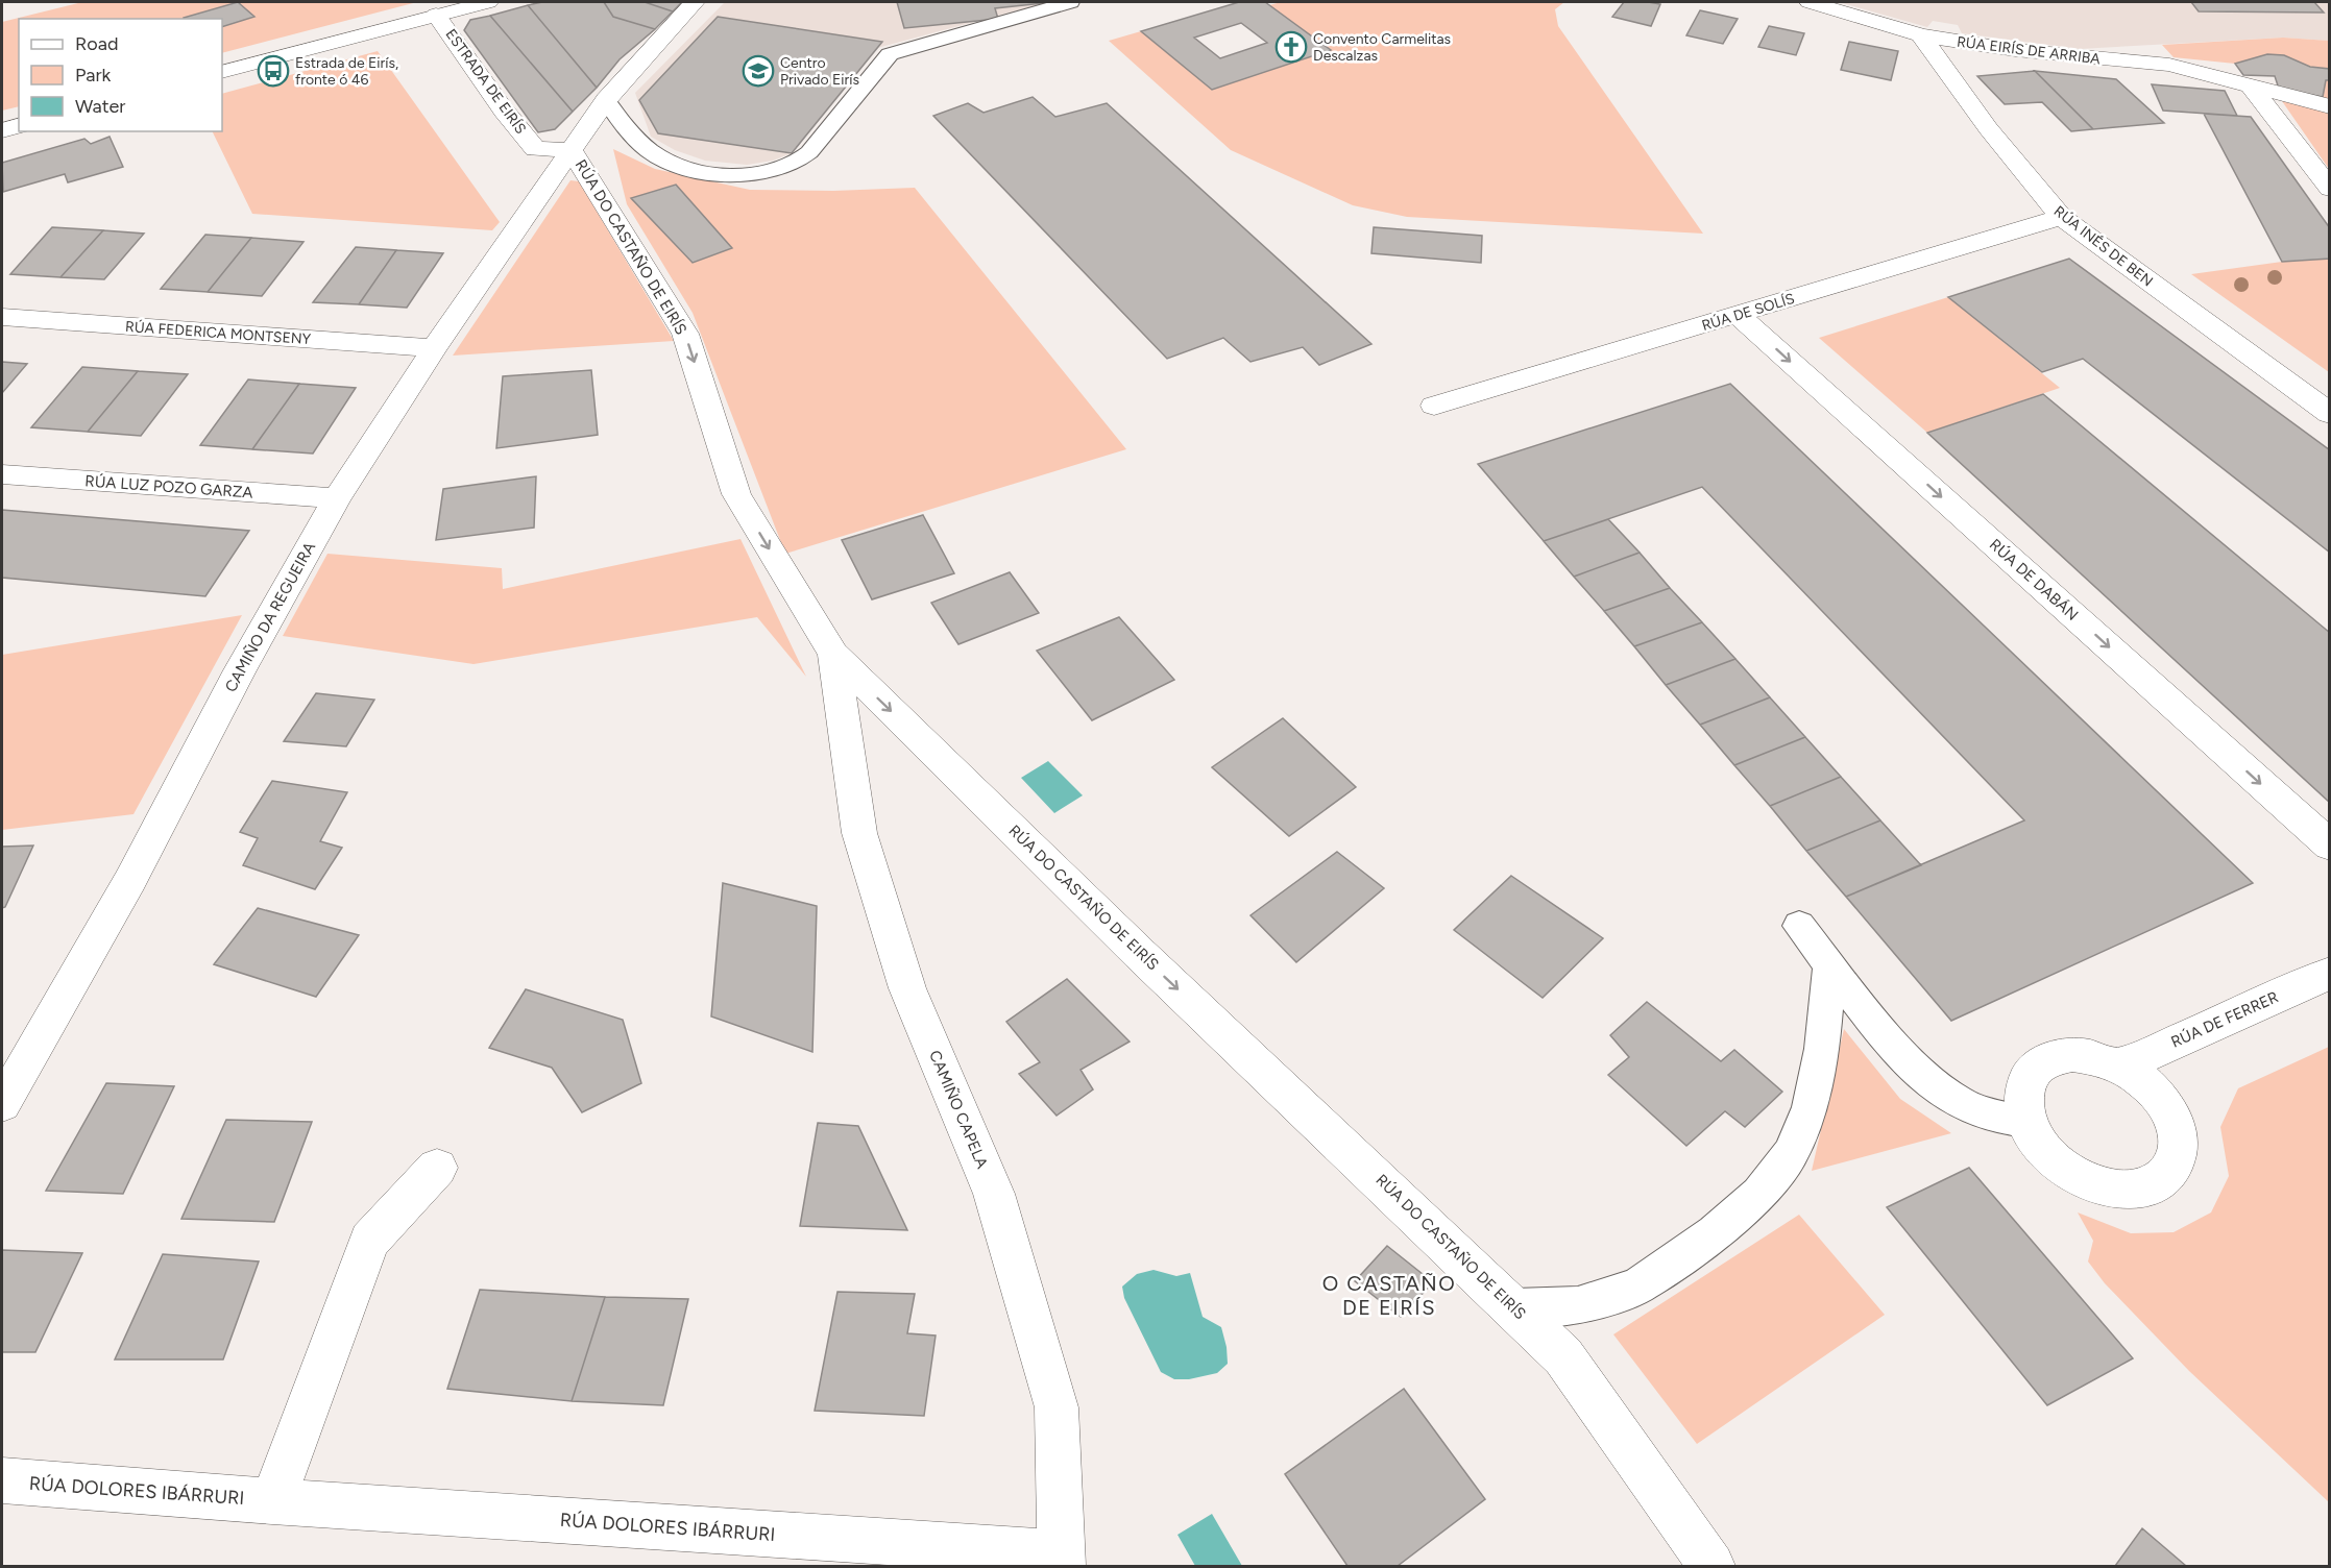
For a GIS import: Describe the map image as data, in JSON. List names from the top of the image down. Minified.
{"streets":{"street":["RÚA EIRÍS DE ARRIBA","ESTRADA DE EIRÍS","RÚA INÉS DE BEN","RÚA DO CASTAÑO DE EIRÍS","RÚA DE SOLÍS","RÚA FEDERICA MONTSENY","RÚA LUZ POZO GARZA","RÚA DE DABÁN","CAMIÑO DA REGUEIRA","RÚA DE FERRER","CAMIÑO CAPELA","RÚA DOLORES IBÁRRURI"]},"crossings":[["RÚA EIRÍS DE ARRIBA","RÚA INÉS DE BEN"],["ESTRADA DE EIRÍS","RÚA DO CASTAÑO DE EIRÍS"],["ESTRADA DE EIRÍS","CAMIÑO DA REGUEIRA"],["RÚA INÉS DE BEN","RÚA DE SOLÍS"],["RÚA DO CASTAÑO DE EIRÍS","CAMIÑO DA REGUEIRA"],["RÚA DO CASTAÑO DE EIRÍS","CAMIÑO CAPELA"],["RÚA DE SOLÍS","RÚA DE DABÁN"],["RÚA FEDERICA MONTSENY","CAMIÑO DA REGUEIRA"],["RÚA LUZ POZO GARZA","CAMIÑO DA REGUEIRA"],["CAMIÑO CAPELA","RÚA DOLORES IBÁRRURI"]],"one_way":["RÚA DO CASTAÑO DE EIRÍS","RÚA DE DABÁN"],"districts":["O CASTAÑO DE EIRÍS"],"places":{"church":["Convento Carmelitas Descalzas"],"bus stop":["Estrada de Eirís, fronte ó 46"],"school or university":["Centro Privado Eirís"]},"legend":["Road","Park","Water"]}
